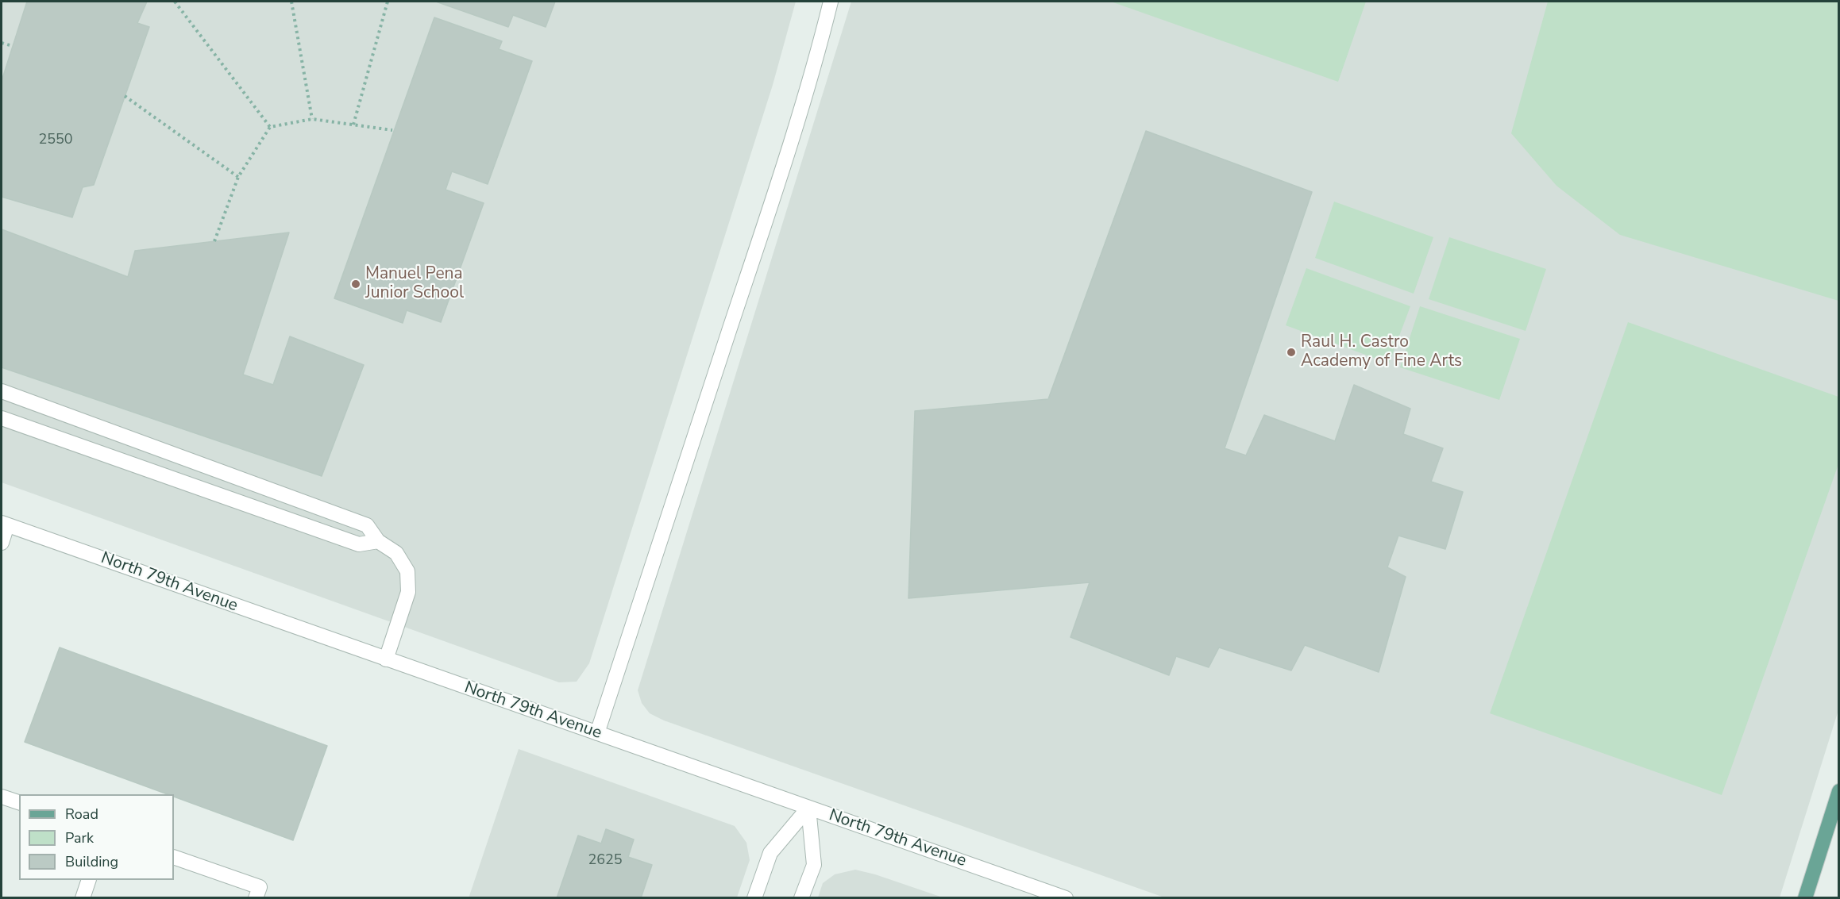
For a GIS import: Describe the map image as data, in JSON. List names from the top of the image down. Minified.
{"streets":{"street":["North 79th Avenue"]},"places":["Manuel Pena Junior School","Raul H. Castro Academy of Fine Arts"],"house_numbers":["2550","2625"],"legend":["Road","Park","Building"]}
